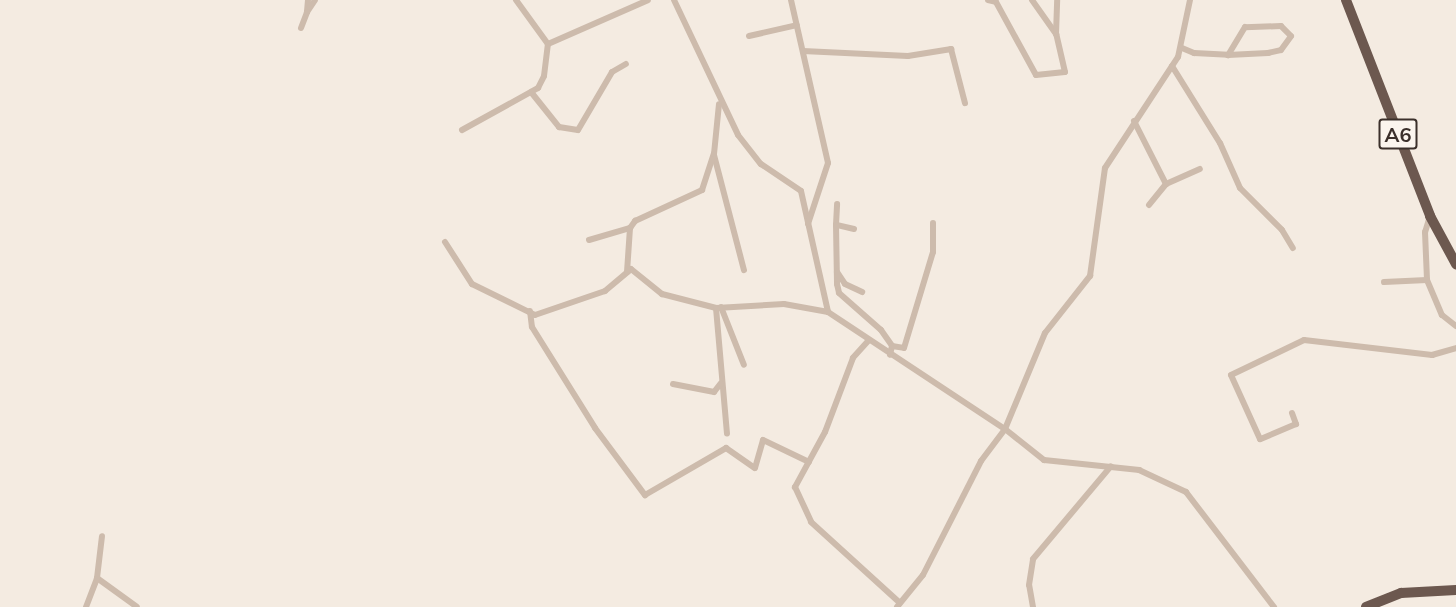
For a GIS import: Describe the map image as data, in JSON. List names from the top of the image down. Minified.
{"streets":{"highway":["A6"]}}
